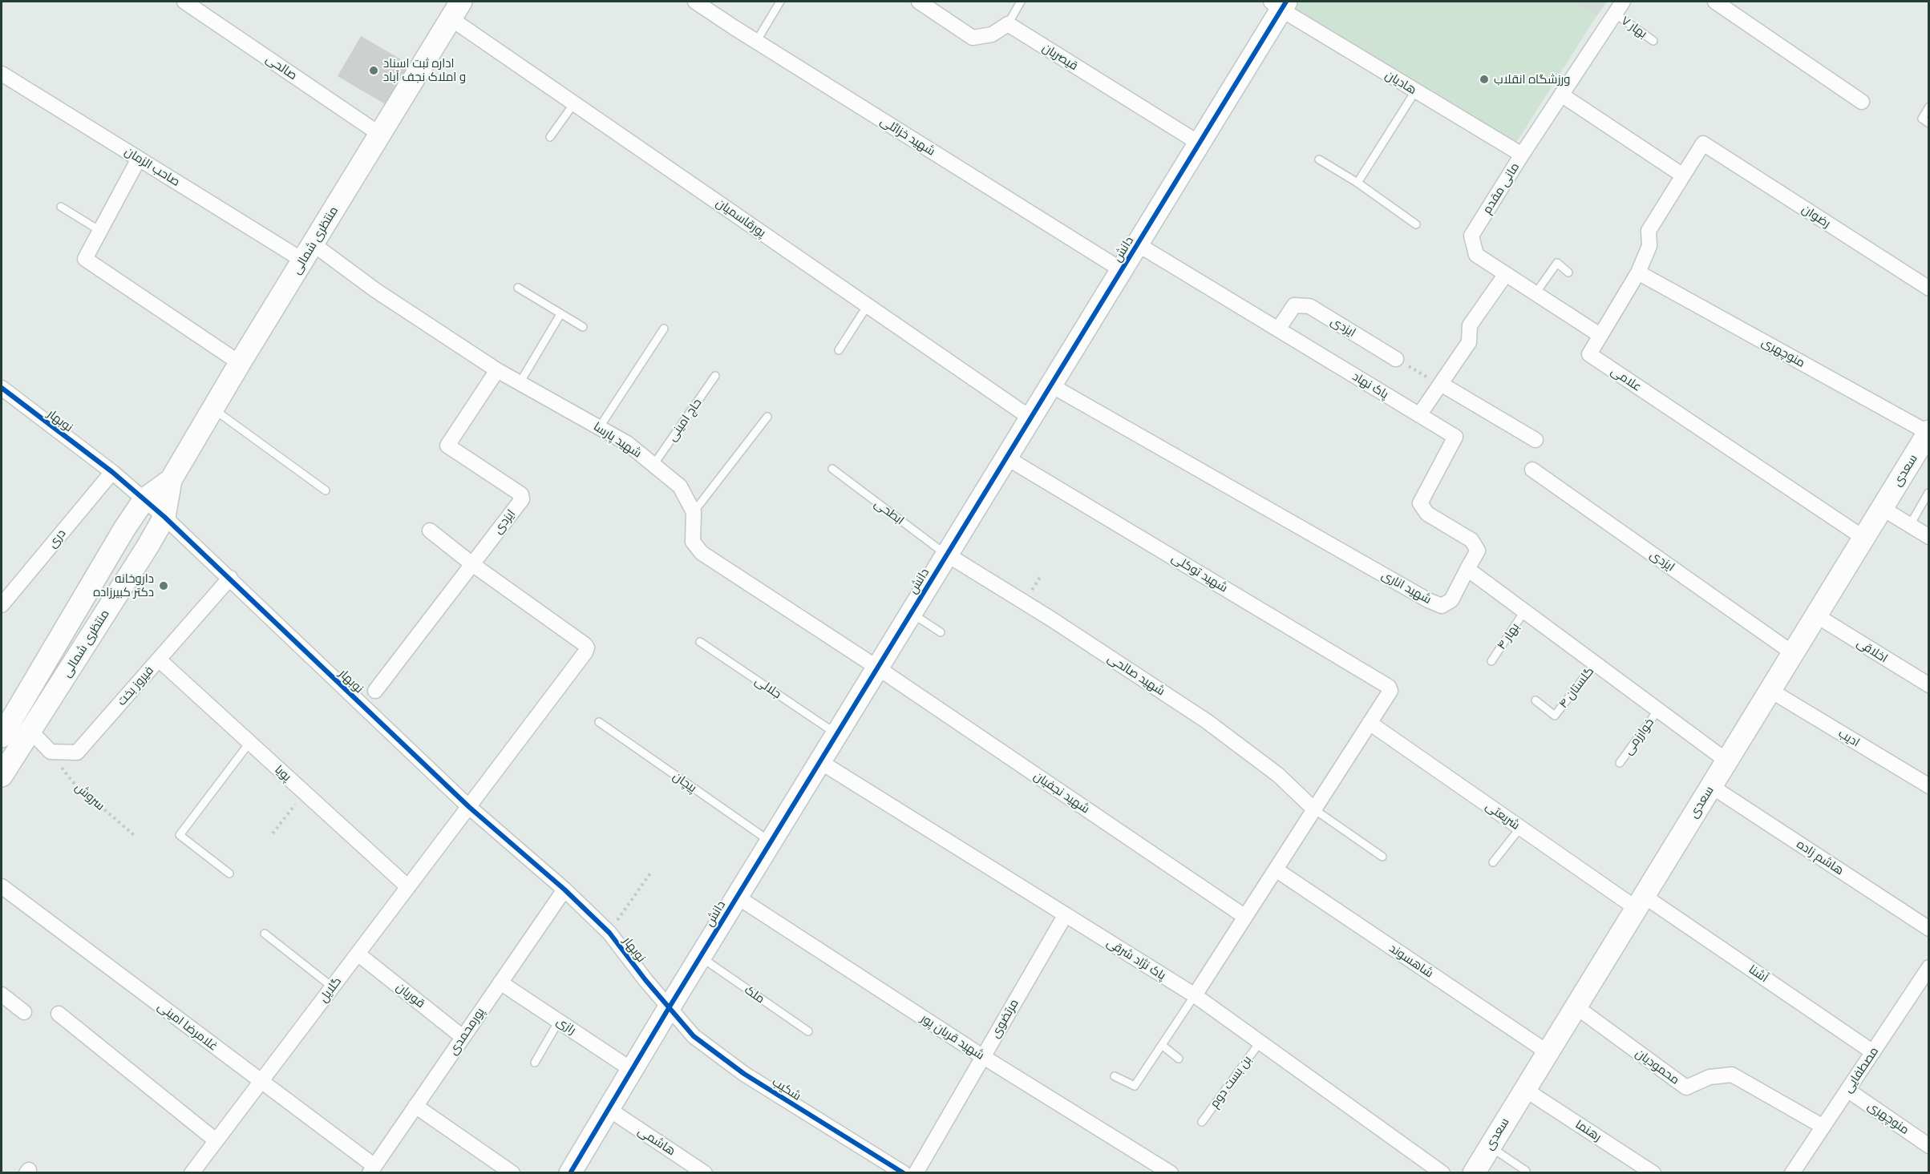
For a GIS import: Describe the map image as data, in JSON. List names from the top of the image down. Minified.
{"streets":{"street":["قیصریان","صالحی","هادیان","شهید خزائلی","صاحب الزمان","مانی مقدم","رضوان","پورقاسمیان","منتظری شمالی","دانش","ایزدی","منوچهری","علامی","پاک نهاد","نوبهار","شهید پارسا","سعدی","دری","شهید توکلی","شهید اناری","اخلاقی","شهید صالحی","فیروز بخت","ادیب","پویا","شهید نجفیان","شریعتی","هاشم زاده","پاک نژاد شرقی","شاهسوند","آشنا","گلایل","قوریان","مرتضوی","رازی","غلامرضا امینی","پورمحمدی","شهید قربان پور","محمودیان","مصطفایی","شکیب","رهنما","هاشمی"],"lane":["بهار ۷","حاج امینی","ابطحی","بهار ۴","جلالی","گلستان ۴","خوارزمی","پیچان","ملک","بن بست دوم"],"path":["سروش"]},"crossings":[["بهار ۷","مانی مقدم"],["قیصریان","دانش"],["صالحی","منتظری شمالی"],["هادیان","مانی مقدم"],["هادیان","دانش"],["شهید خزائلی","دانش"],["صاحب الزمان","منتظری شمالی"],["صاحب الزمان","شهید پارسا"],["مانی مقدم","علامی"],["رضوان","علامی"],["پورقاسمیان","منتظری شمالی"],["پورقاسمیان","دانش"],["منتظری شمالی","نوبهار"],["منتظری شمالی","شهید پارسا"],["دانش","پاک نهاد"],["دانش","نوبهار"],["دانش","شهید پارسا"],["دانش","ابطحی"],["دانش","شهید توکلی"],["دانش","شهید اناری"],["دانش","شهید صالحی"],["دانش","جلالی"],["دانش","پیچان"],["دانش","شهید نجفیان"],["دانش","پاک نژاد شرقی"],["دانش","ملک"],["دانش","رازی"],["دانش","شهید قربان پور"],["دانش","شکیب"],["دانش","هاشمی"],["ایزدی","پاک نهاد"],["ایزدی","شهید پارسا"],["ایزدی","سعدی"],["ایزدی","گلایل"],["منوچهری","علامی"],["منوچهری","سعدی"],["منوچهری","مصطفایی"],["علامی","سعدی"],["پاک نهاد","شهید اناری"],["حاج امینی","شهید پارسا"],["نوبهار","دری"],["نوبهار","فیروز بخت"],["نوبهار","گلایل"],["نوبهار","پورمحمدی"],["نوبهار","شکیب"],["شهید پارسا","شهید نجفیان"],["سعدی","اخلاقی"],["سعدی","ادیب"],["سعدی","شریعتی"],["سعدی","هاشم زاده"],["سعدی","شاهسوند"],["سعدی","آشنا"],["سعدی","محمودیان"],["سعدی","رهنما"],["ابطحی","شهید صالحی"],["شهید توکلی","شریعتی"],["فیروز بخت","پویا"],["فیروز بخت","سروش"],["پویا","گلایل"],["شریعتی","آشنا"],["پاک نژاد شرقی","مرتضوی"],["پاک نژاد شرقی","بن بست دوم"],["آشنا","مصطفایی"],["گلایل","قوریان"],["گلایل","غلامرضا امینی"],["قوریان","پورمحمدی"],["مرتضوی","شهید قربان پور"],["رازی","پورمحمدی"],["غلامرضا امینی","پورمحمدی"],["محمودیان","مصطفایی"]],"places":["اداره ثبت اسناد و املاک نجف آباد","ورزشگاه انقلاب","داروخانه دکتر کبیرزاده"]}
